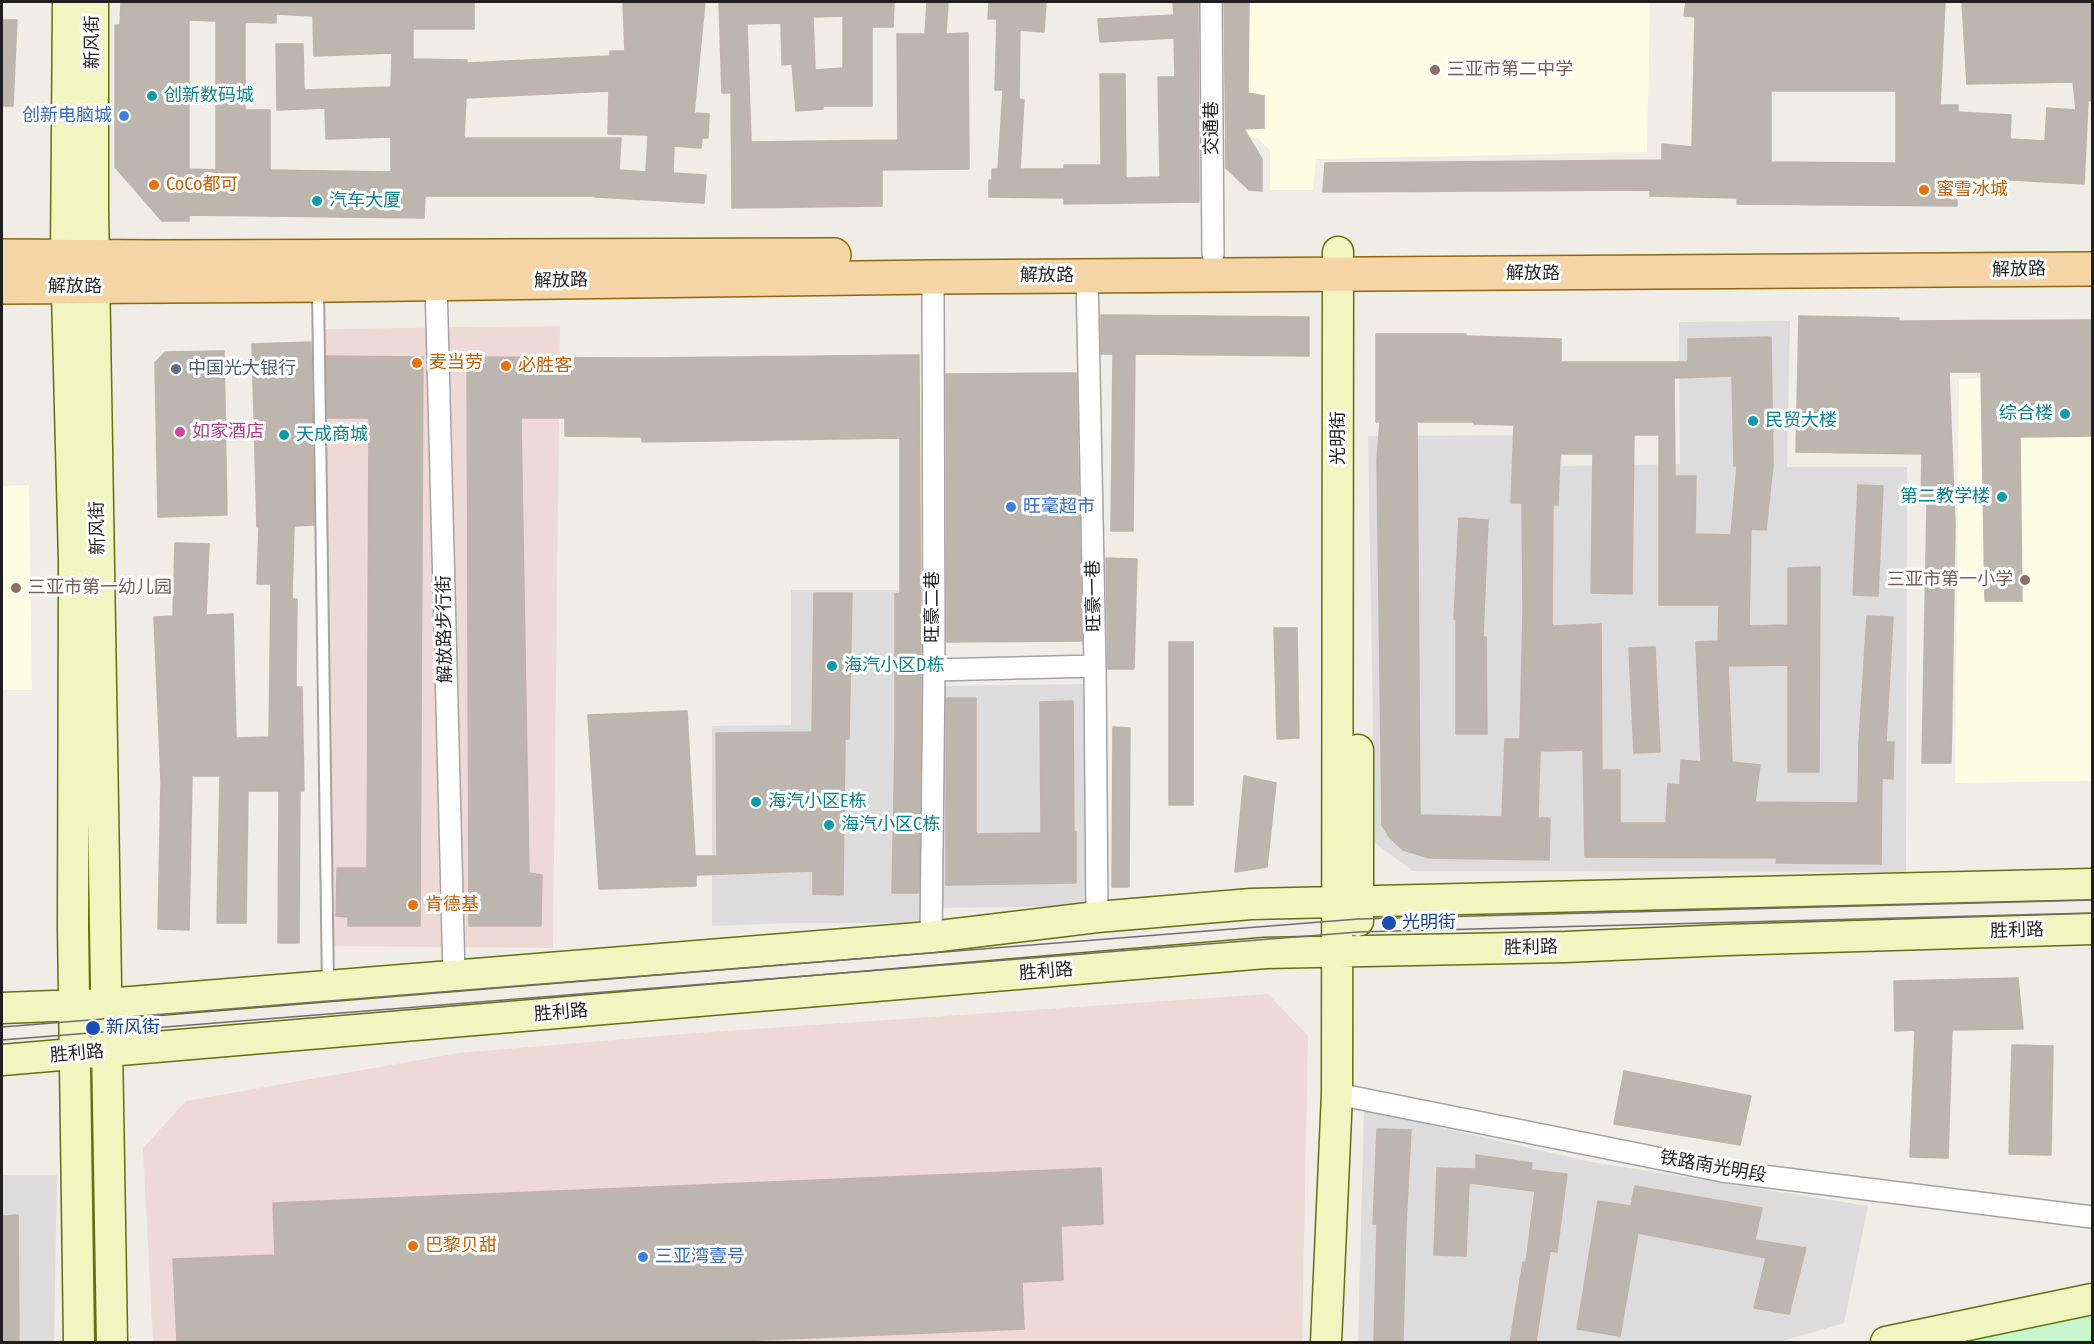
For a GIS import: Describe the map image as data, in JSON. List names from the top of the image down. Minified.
{"streets":{"main road":["新风街","解放路","光明街","胜利路"],"street":["交通巷","旺豪一巷","旺豪二巷","解放路步行街","铁路南光明段"]},"crossings":[["新风街","解放路"],["新风街","胜利路"],["交通巷","解放路"],["解放路","光明街"],["解放路","旺豪一巷"],["解放路","旺豪二巷"],["解放路","解放路步行街"],["光明街","胜利路"],["光明街","铁路南光明段"]],"places":["三亚市第二中学","创新数码城","创新电脑城","CoCo都可","蜜雪冰城","汽车大厦","麦当劳","必胜客","中国光大银行","综合楼","民贸大楼","如家酒店","天成商城","第二教学楼","旺毫超市","三亚市第一小学","三亚市第一幼儿园","海汽小区D栋","海汽小区E栋","海汽小区C栋","肯德基","光明街","新风街","巴黎贝甜","三亚湾壹号"]}
